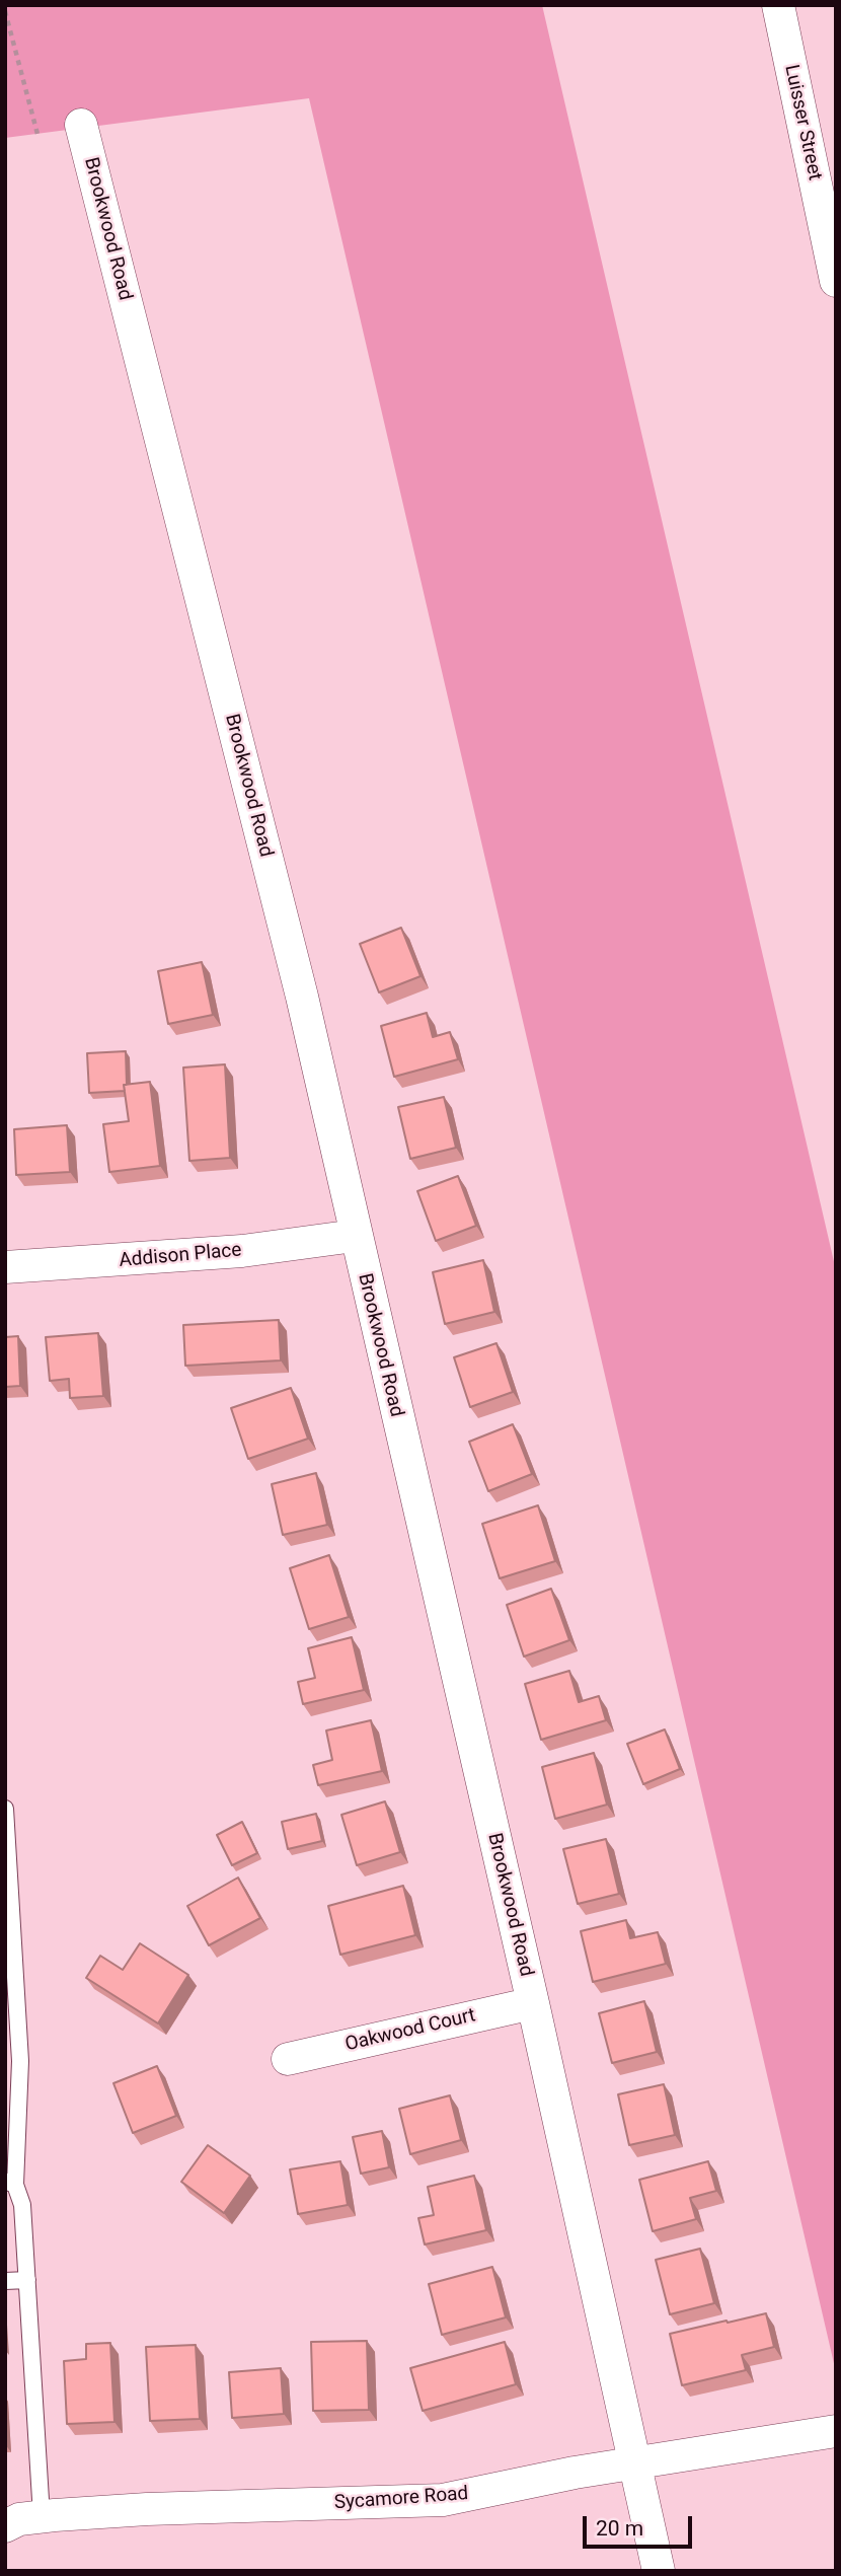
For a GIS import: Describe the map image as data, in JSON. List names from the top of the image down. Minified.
{"streets":{"street":["Luisser Street","Brookwood Road","Addison Place","Oakwood Court","Sycamore Road"]},"crossings":[["Brookwood Road","Addison Place"],["Brookwood Road","Oakwood Court"],["Brookwood Road","Sycamore Road"]],"scale_bar":"20 m"}
